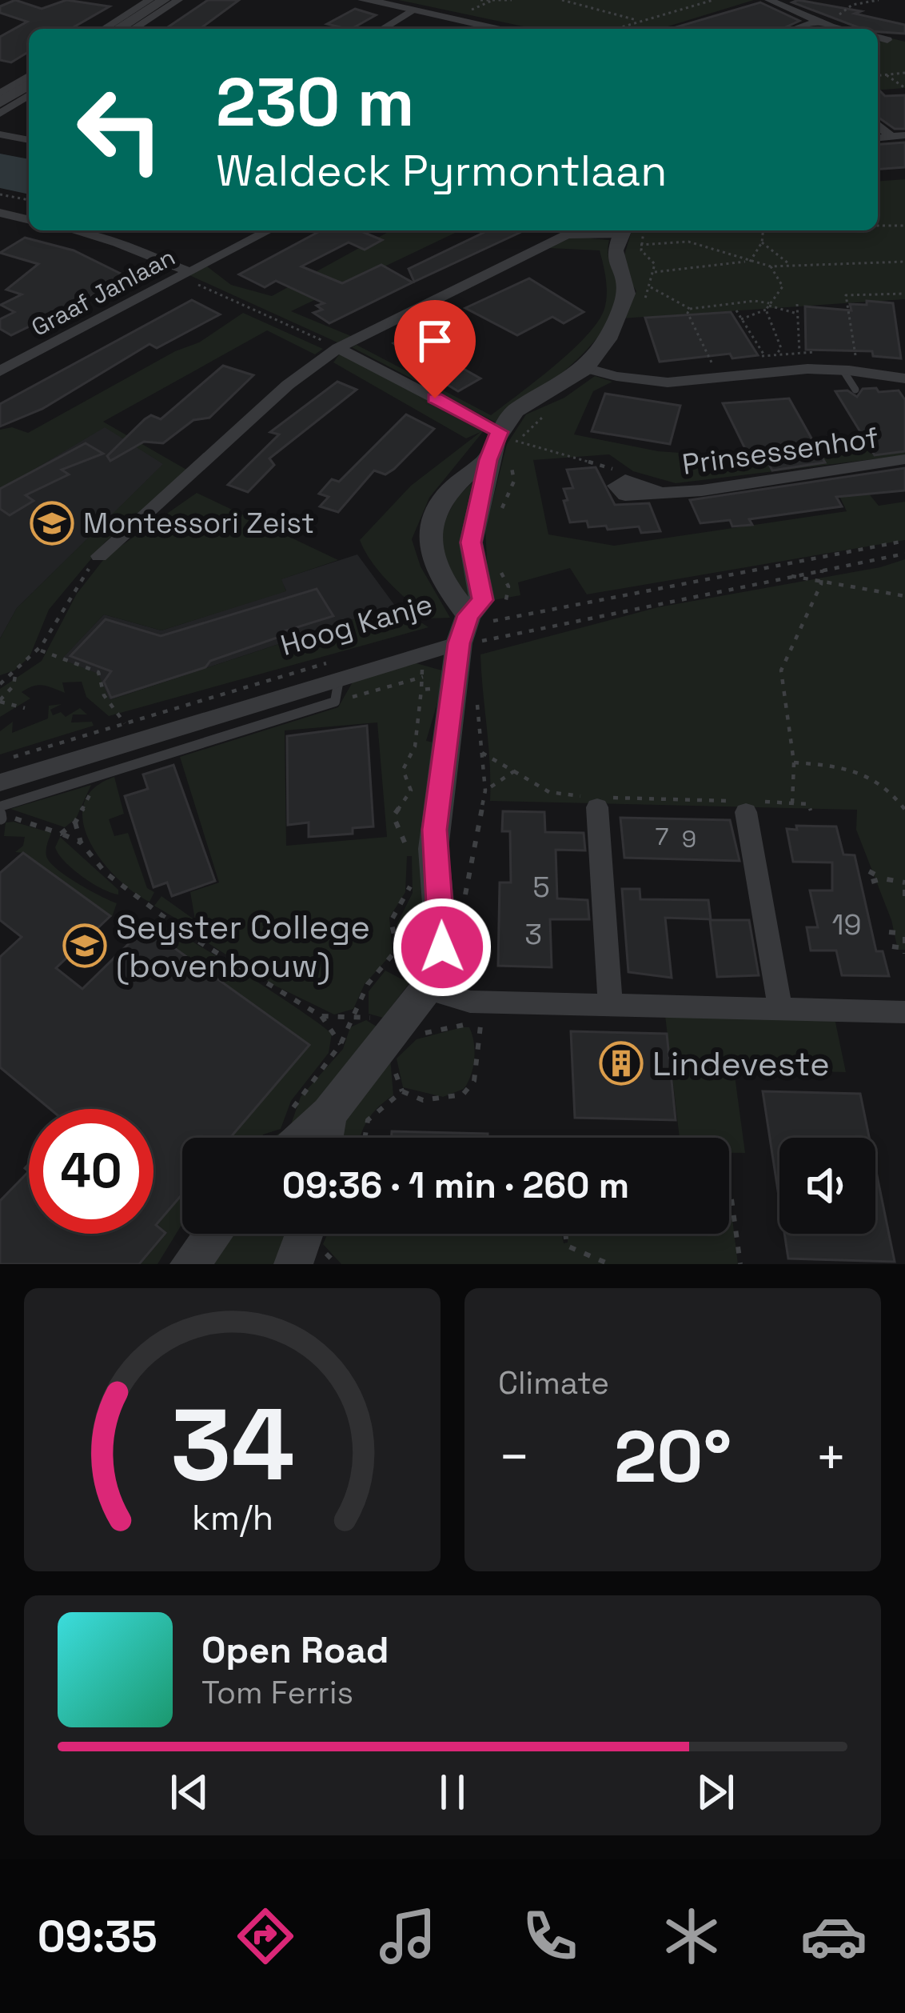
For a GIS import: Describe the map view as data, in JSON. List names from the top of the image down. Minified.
{"streets":{"street":["Graaf Janlaan","Prinsessenhof","Hoog Kanje"]},"places":{"school or university":["Montessori Zeist","Seyster College (bovenbouw)"],"building":["Lindeveste"]},"house_numbers":["7","9","5","19","3"],"page":{"turn":["230 m","Waldeck Pyrmontlaan"],"limit":"40","trip":"09:36 · 1 min · 260 m","tile":"Climate","heat":["−","20°","+"],"song":["Open Road","Tom Ferris"],"tabs":"09:35","gauge":["34","km/h"]}}
